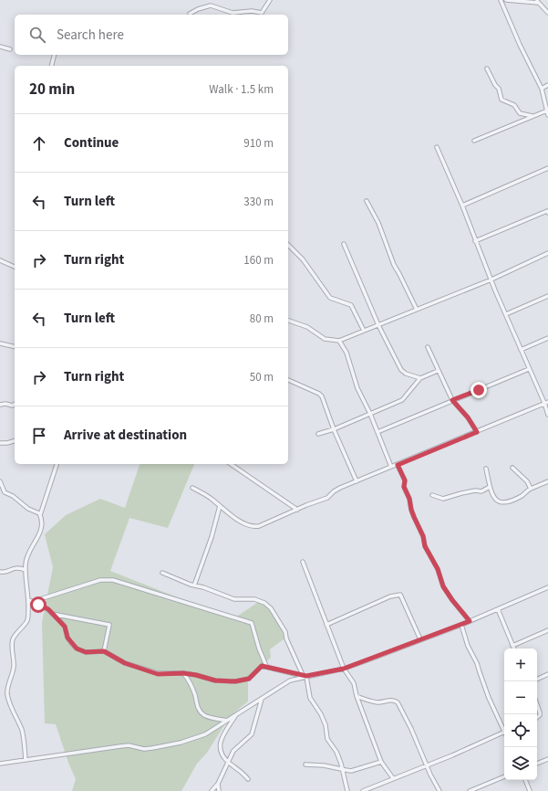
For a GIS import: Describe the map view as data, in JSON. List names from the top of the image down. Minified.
{"page":{"search":"Search here","heading":["20 min","Walk · 1.5 km"],"list":[["Continue","910 m"],["Turn left","330 m"],["Turn right","160 m"],["Turn left","80 m"],["Turn right","50 m"],"Arrive at destination"],"map_buttons":["+","−"]}}
